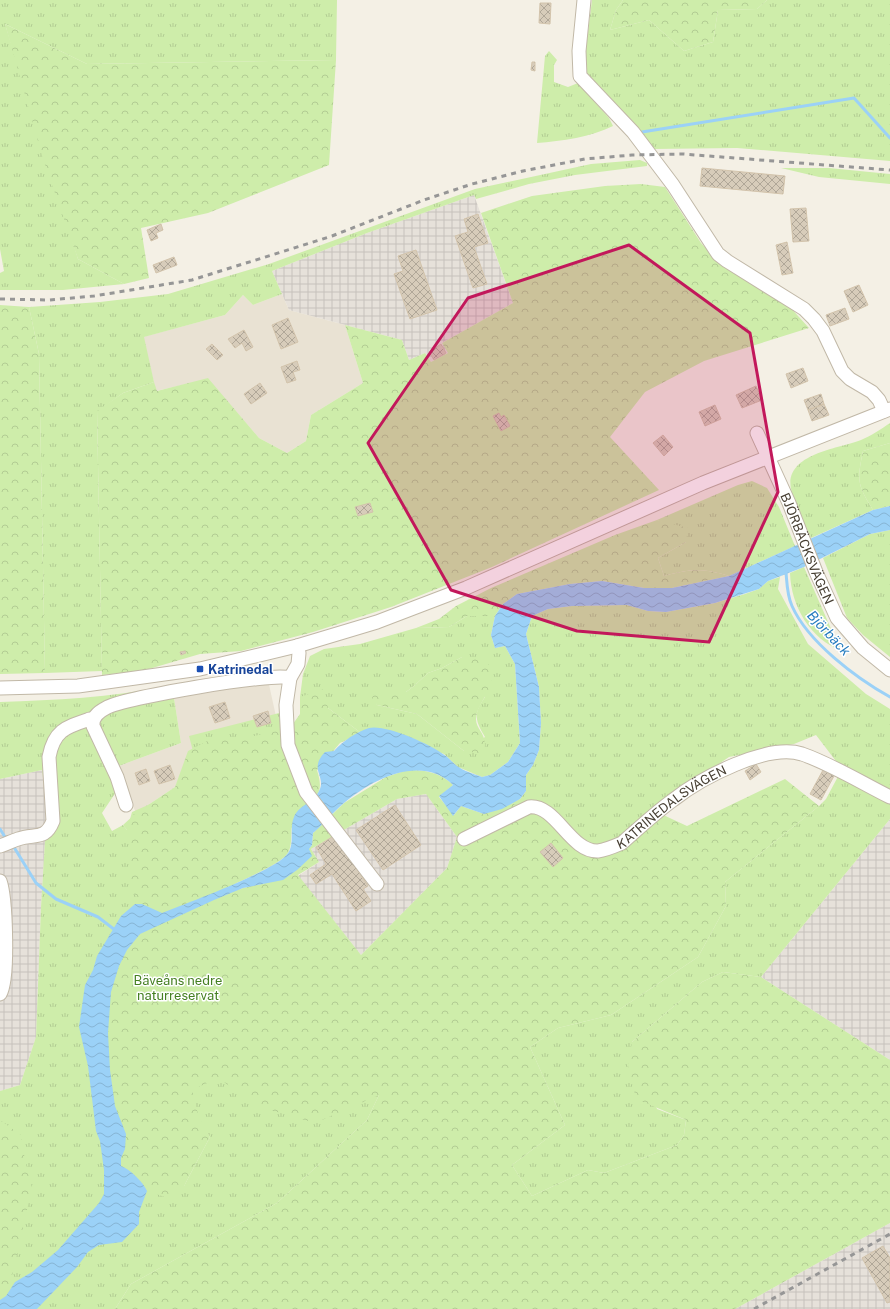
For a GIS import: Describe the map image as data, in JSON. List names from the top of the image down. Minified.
{"streets":{"street":["BJÖRBÄCKSVÄGEN","KATRINEDALSVÄGEN"]},"water":["Björbäck"],"parks":["Bäveåns nedre naturreservat"],"places":{"transit":["Katrinedal"]}}
